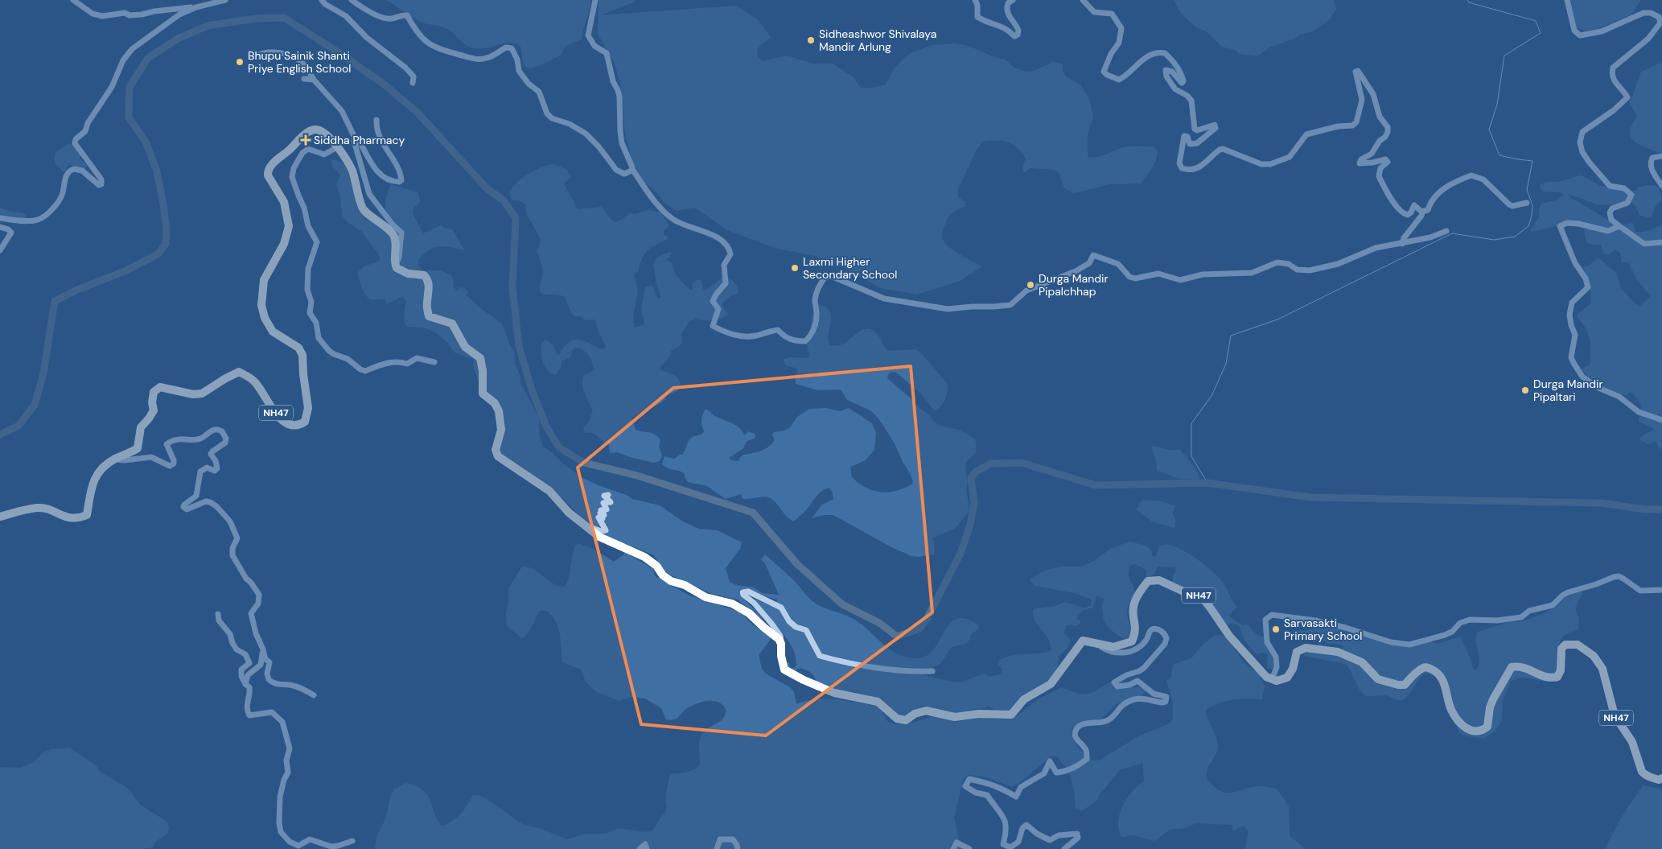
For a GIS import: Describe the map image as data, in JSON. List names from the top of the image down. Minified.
{"streets":{"highway":["NH47"]},"places":{"other":["Sidheashwor Shivalaya Mandir Arlung","Bhupu Sainik Shanti Priye English School","Laxmi Higher Secondary School","Durga Mandir Pipalchhap","Durga Mandir Pipaltari","Sarvasakti Primary School"],"health":["Siddha Pharmacy"]}}
